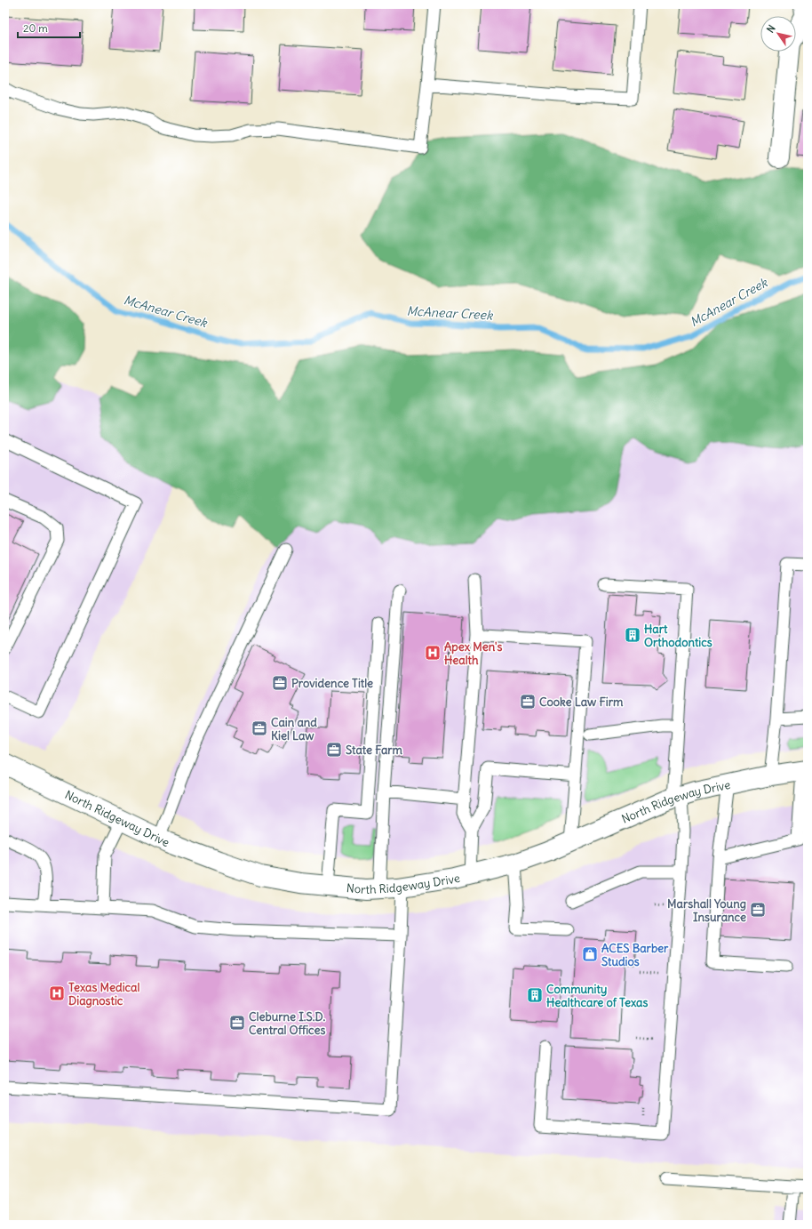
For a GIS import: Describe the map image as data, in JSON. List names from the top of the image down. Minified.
{"streets":{"street":["North Ridgeway Drive"]},"water":["McAnear Creek"],"places":{"building":["Hart Orthodontics","Community Healthcare of Texas"],"hospital":["Apex Men's Health","Texas Medical Diagnostic"],"office":["Providence Title","Cooke Law Firm","Cain and Kiel Law","State Farm","Marshall Young Insurance","Cleburne I.S.D. Central Offices"],"shop":["ACES Barber Studios"]},"scale_bar":"20 m","north":"top left"}
